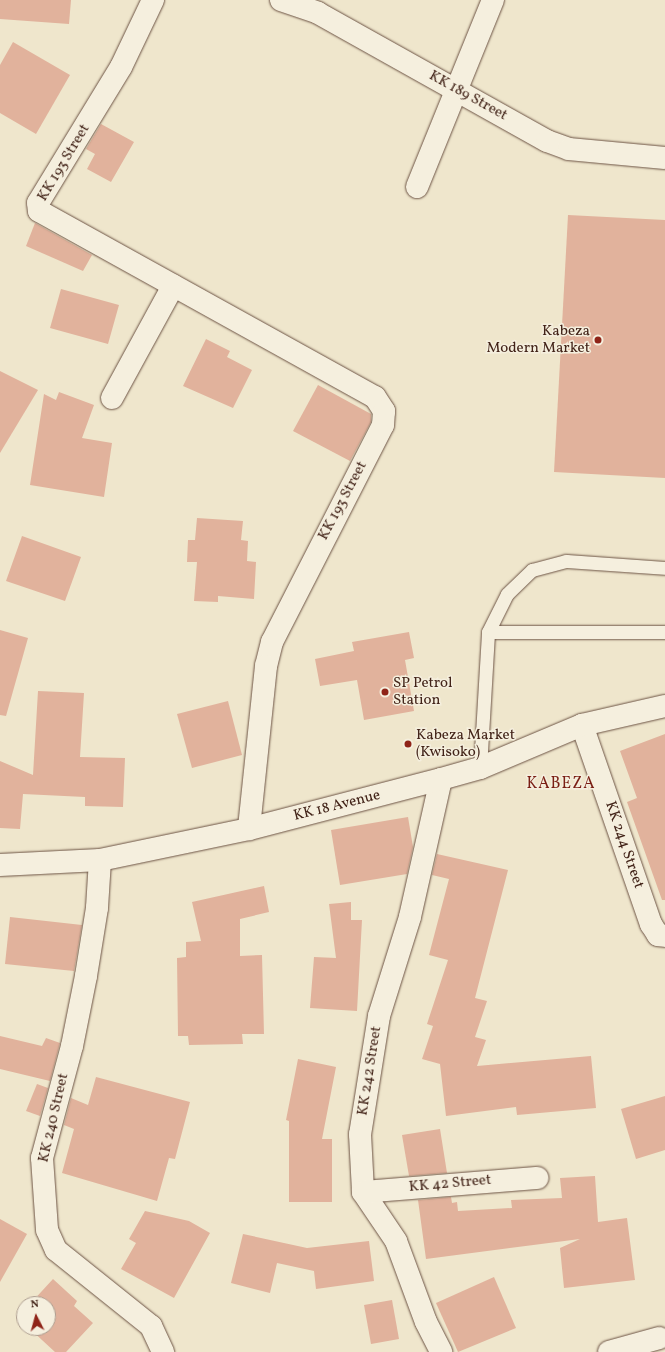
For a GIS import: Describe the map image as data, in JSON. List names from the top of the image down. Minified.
{"streets":{"street":["KK 189 Street","KK 193 Street","KK 18 Avenue","KK 244 Street","KK 242 Street","KK 240 Street","KK 42 Street"]},"crossings":[["KK 193 Street","KK 18 Avenue"],["KK 18 Avenue","KK 244 Street"],["KK 18 Avenue","KK 242 Street"],["KK 18 Avenue","KK 240 Street"],["KK 242 Street","KK 42 Street"]],"districts":["KABEZA"],"places":["Kabeza Modern Market","SP Petrol Station","Kabeza Market (Kwisoko)"],"north":"top"}
